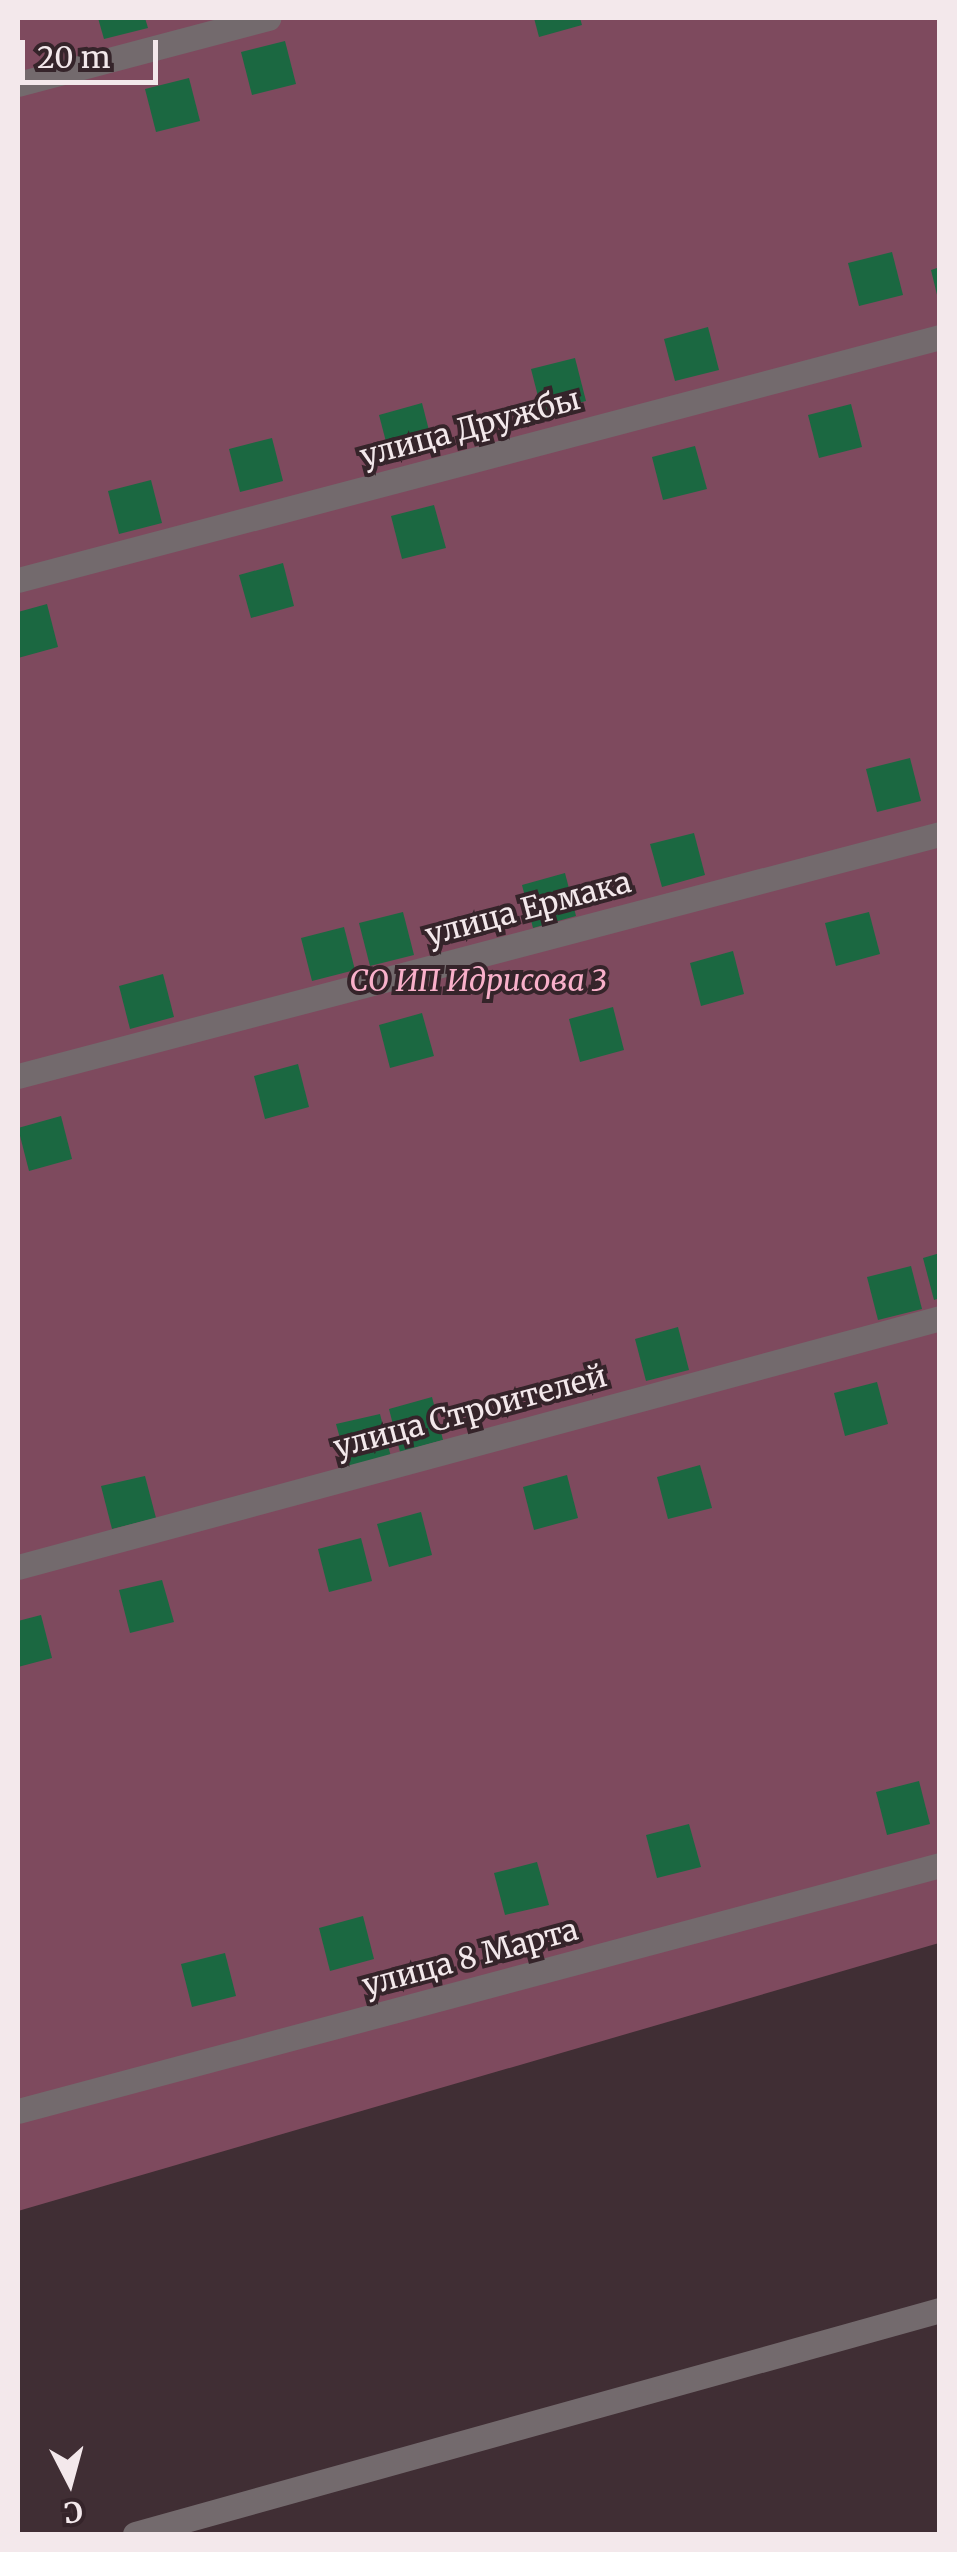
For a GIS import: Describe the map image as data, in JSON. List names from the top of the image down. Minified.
{"streets":{"street":["улица Дружбы","улица Ермака","улица Строителей","улица 8 Марта"]},"parks":["СО ИП Идрисова 3"],"scale_bar":"20 m","north":"bottom"}
